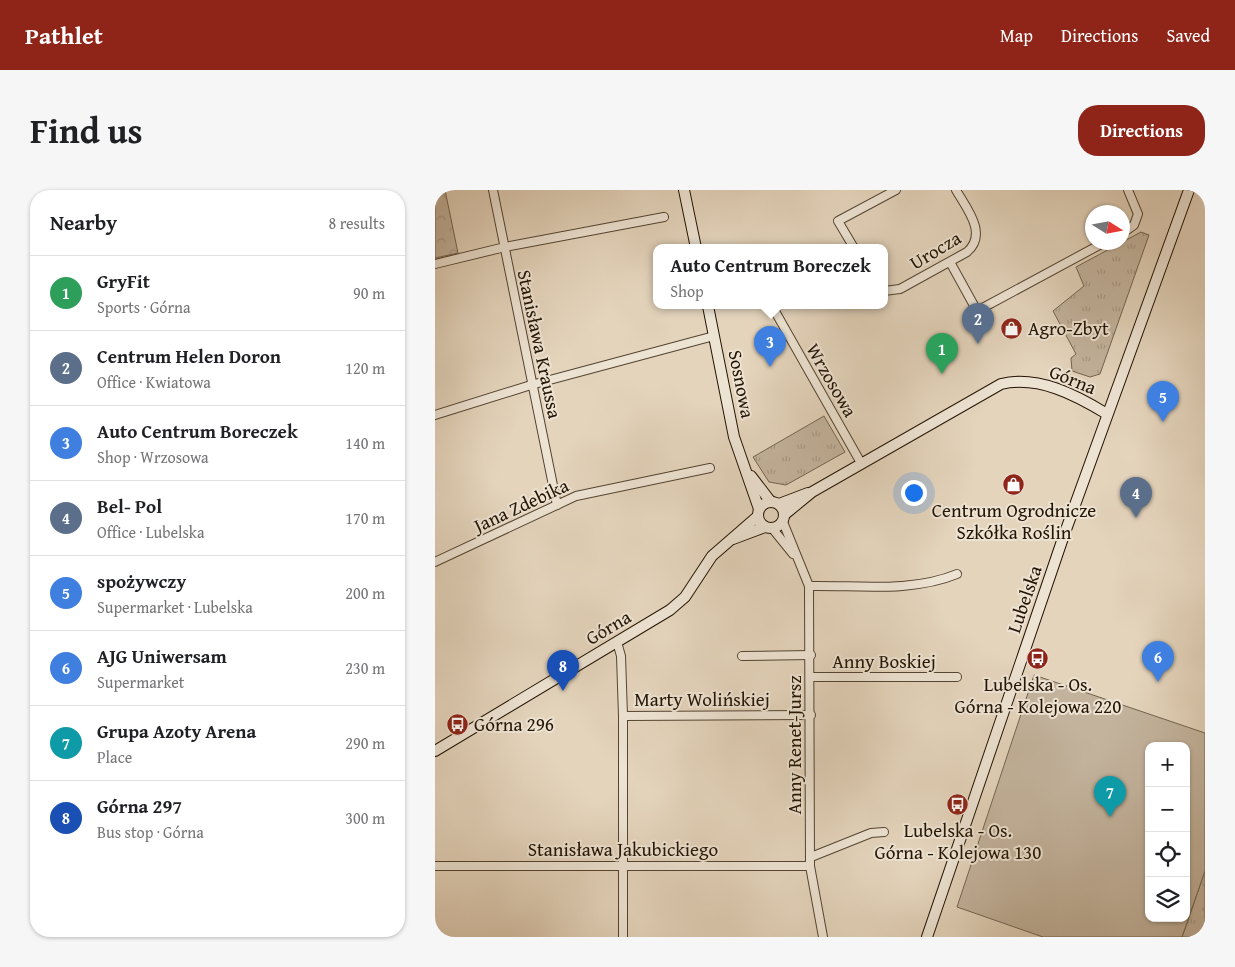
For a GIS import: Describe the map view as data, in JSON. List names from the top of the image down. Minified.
{"streets":{"street":["Urocza","Stanisława Kraussa","Górna","Wrzosowa","Sosnowa","Jana Zdebika","Lubelska","Anny Boskiej","Marty Wolińskiej","Anny Renet-Jursz","Stanisława Jakubickiego"]},"crossings":[["Stanisława Kraussa","Jana Zdebika"],["Górna","Wrzosowa"],["Górna","Sosnowa"],["Górna","Lubelska"],["Górna","Anny Renet-Jursz"],["Sosnowa","Anny Renet-Jursz"],["Anny Boskiej","Anny Renet-Jursz"],["Marty Wolińskiej","Anny Renet-Jursz"],["Anny Renet-Jursz","Stanisława Jakubickiego"]],"places":{"shop":["Agro-Zbyt","Centrum Ogrodnicze Szkółka Roślin"],"bus stop":["Lubelska - Os. Górna - Kolejowa 220","Górna 296","Lubelska - Os. Górna - Kolejowa 130"]},"north":"right","page":{"header":"Pathlet","nav":["Map","Directions","Saved"],"title":"Find us","buttons":"Directions","heading":["Nearby","8 results"],"popup":["Auto Centrum Boreczek","Shop"],"list":[{"mark":"1","name":"GryFit","note":"Sports · Górna","value":"90 m"},{"mark":"2","name":"Centrum Helen Doron","note":"Office · Kwiatowa","value":"120 m"},{"mark":"3","name":"Auto Centrum Boreczek","note":"Shop · Wrzosowa","value":"140 m"},{"mark":"4","name":"Bel- Pol","note":"Office · Lubelska","value":"170 m"},{"mark":"5","name":"spożywczy","note":"Supermarket · Lubelska","value":"200 m"},{"mark":"6","name":"AJG Uniwersam","note":"Supermarket","value":"230 m"},{"mark":"7","name":"Grupa Azoty Arena","note":"Place","value":"290 m"},{"mark":"8","name":"Górna 297","note":"Bus stop · Górna","value":"300 m"}],"pins":["2","3","1","5","4","6","8","7"],"map_buttons":["+","−"]}}
